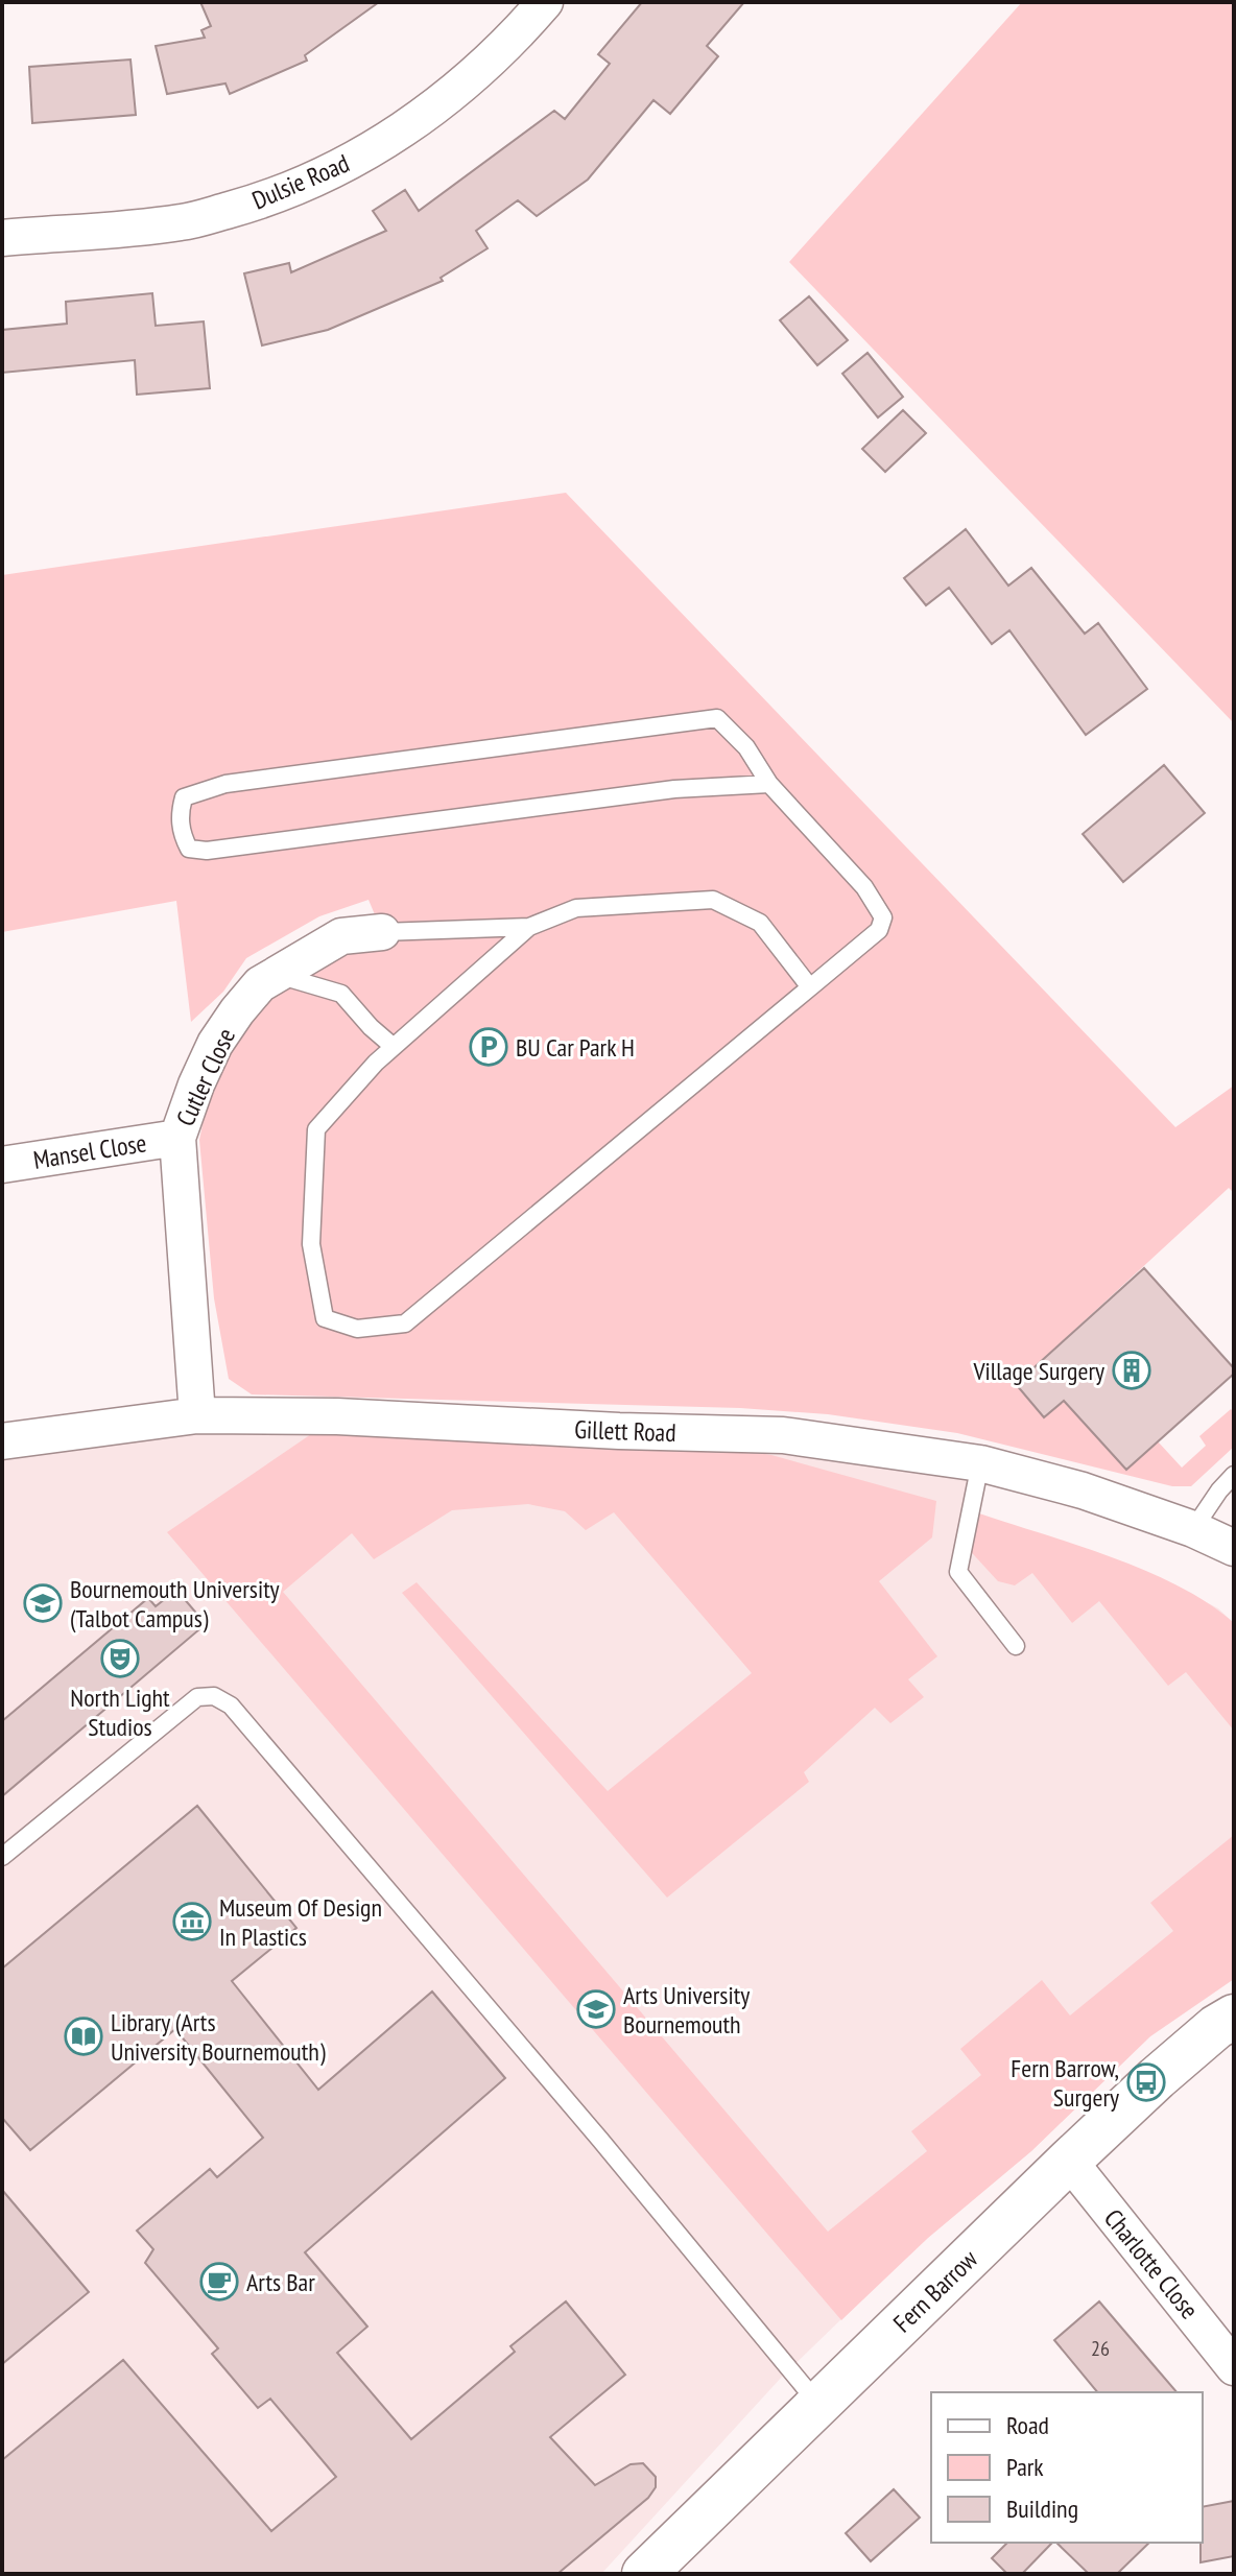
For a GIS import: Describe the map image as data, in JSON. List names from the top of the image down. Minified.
{"streets":{"street":["Dulsie Road","Cutler Close","Mansel Close","Gillett Road","Charlotte Close","Fern Barrow"]},"crossings":[["Cutler Close","Mansel Close"],["Cutler Close","Gillett Road"],["Charlotte Close","Fern Barrow"]],"places":{"parking":["BU Car Park H"],"building":["Village Surgery"],"school or university":["Bournemouth University (Talbot Campus)","Arts University Bournemouth"],"theatre":["North Light Studios"],"museum":["Museum Of Design In Plastics"],"library":["Library (Arts University Bournemouth)"],"bus stop":["Fern Barrow, Surgery"],"cafe":["Arts Bar"]},"house_numbers":["26"],"legend":["Road","Park","Building"]}
